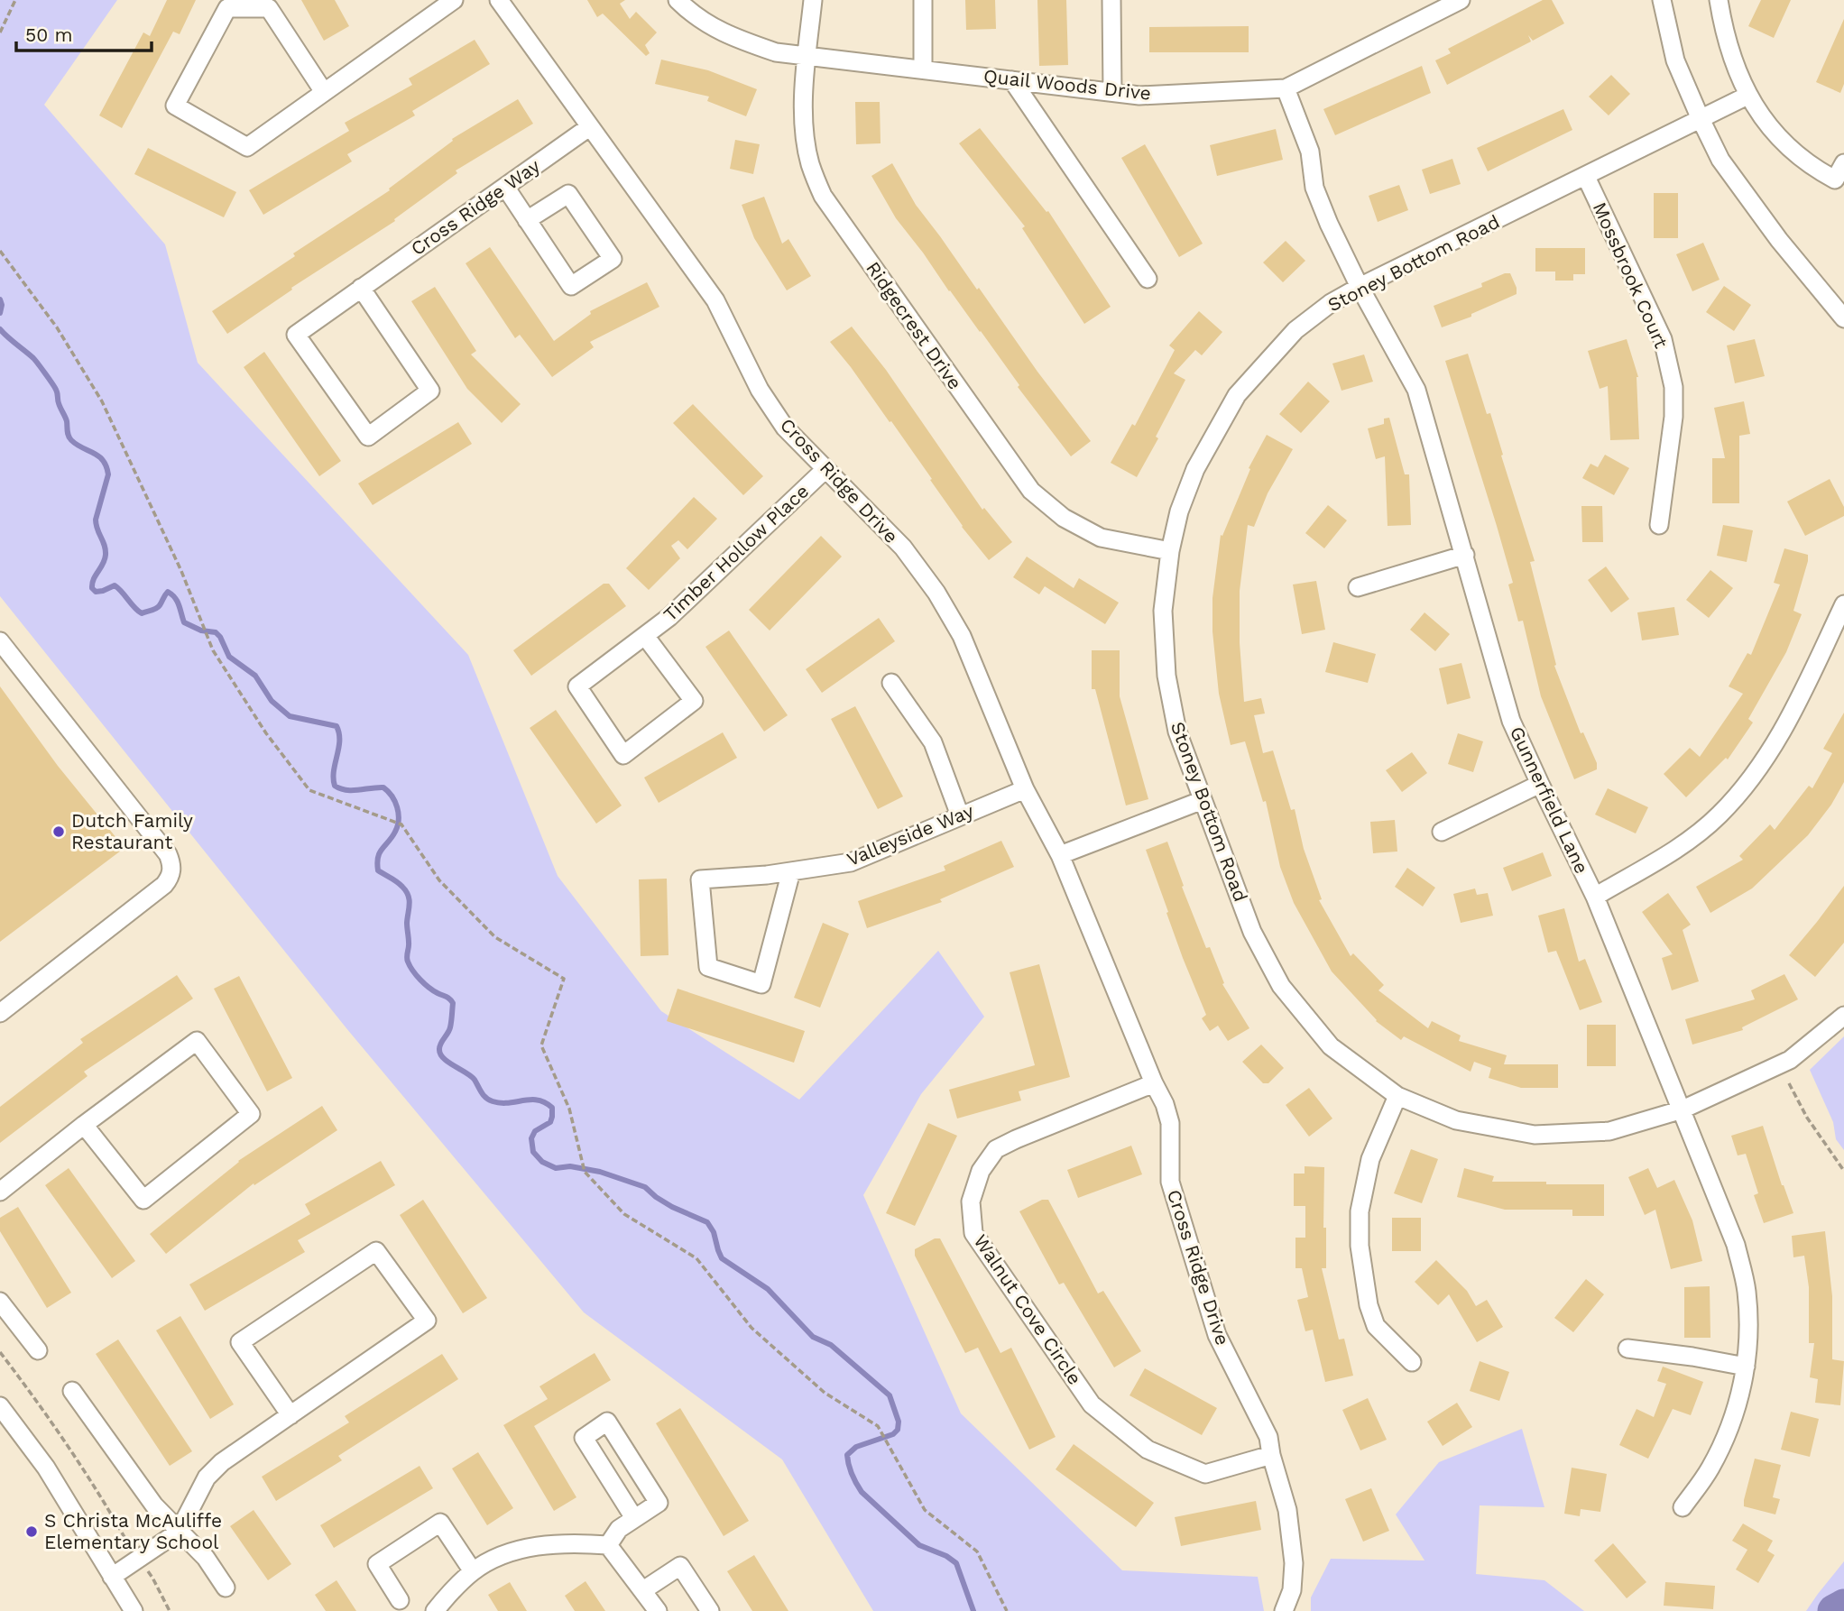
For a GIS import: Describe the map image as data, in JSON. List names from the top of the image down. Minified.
{"streets":{"street":["Quail Woods Drive","Cross Ridge Way","Stoney Bottom Road","Mossbrook Court","Ridgecrest Drive","Cross Ridge Drive","Timber Hollow Place","Gunnerfield Lane","Valleyside Way","Walnut Cove Circle"]},"crossings":[["Quail Woods Drive","Ridgecrest Drive"],["Quail Woods Drive","Gunnerfield Lane"],["Cross Ridge Way","Cross Ridge Drive"],["Stoney Bottom Road","Mossbrook Court"],["Stoney Bottom Road","Ridgecrest Drive"],["Stoney Bottom Road","Gunnerfield Lane"],["Cross Ridge Drive","Timber Hollow Place"],["Cross Ridge Drive","Valleyside Way"],["Cross Ridge Drive","Walnut Cove Circle"]],"places":["Dutch Family Restaurant","S Christa McAuliffe Elementary School"],"scale_bar":"50 m"}
